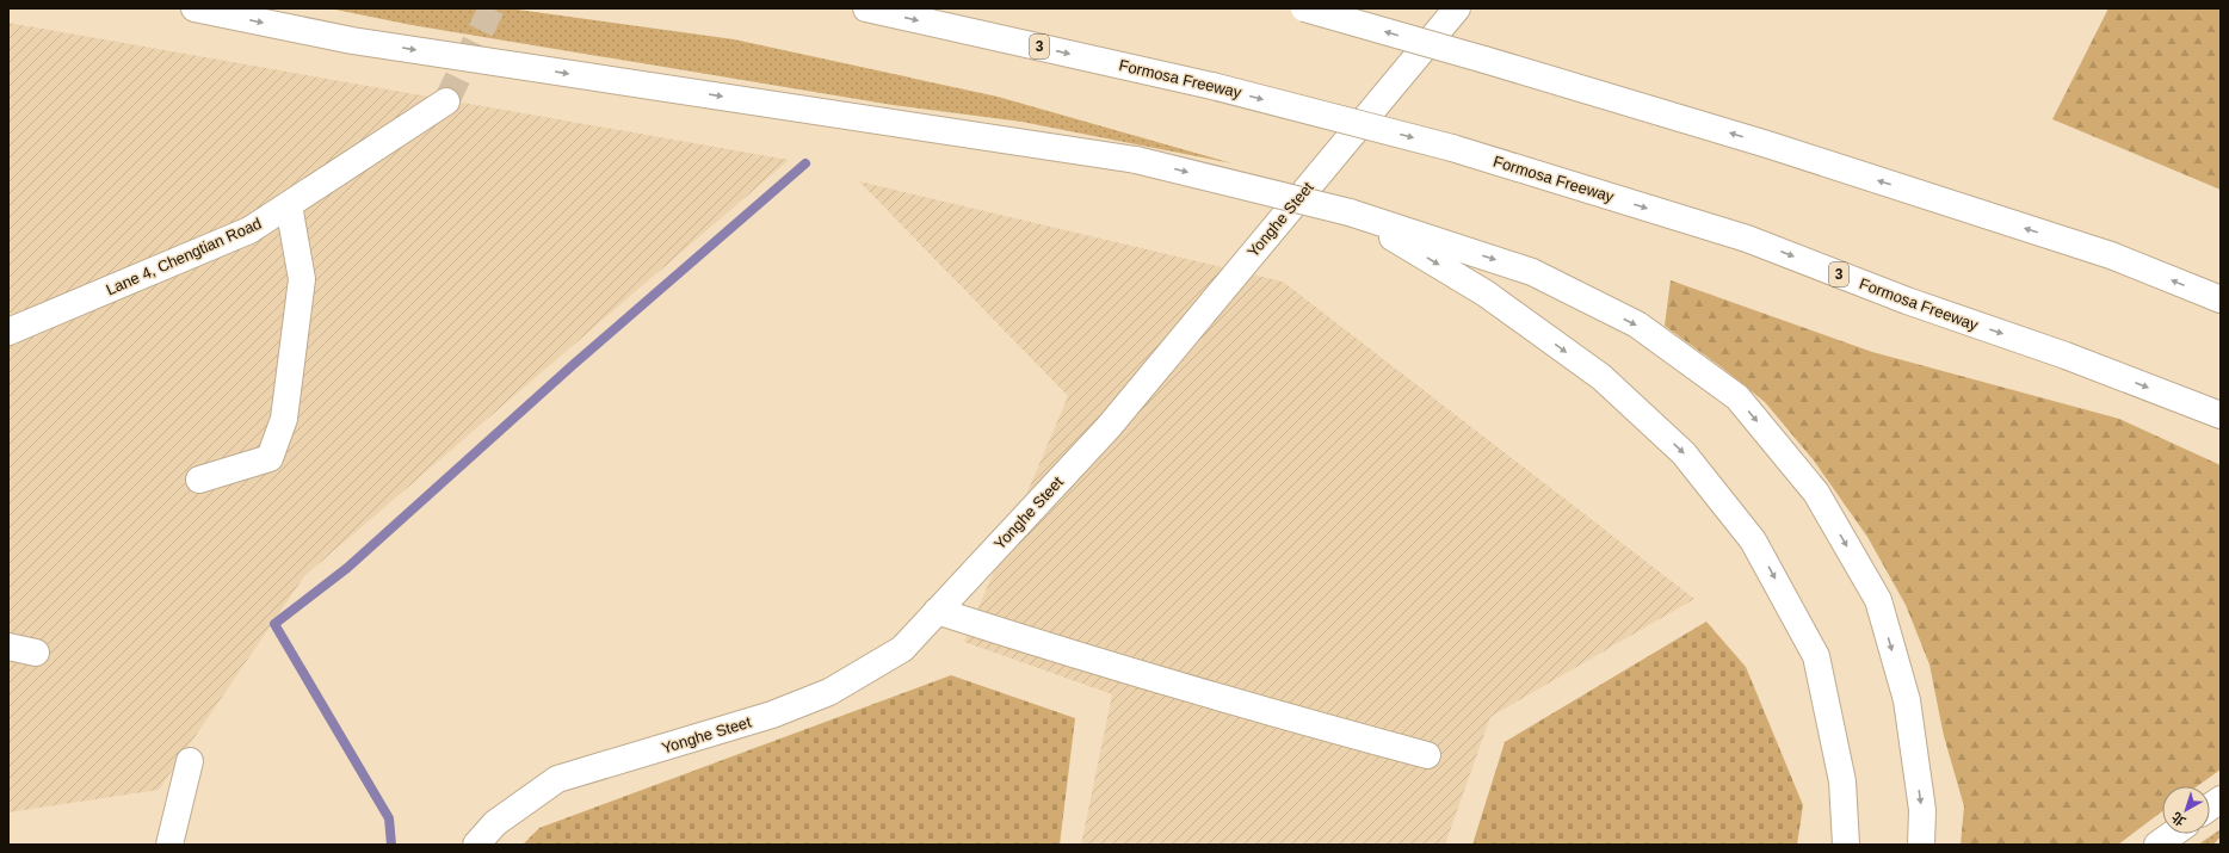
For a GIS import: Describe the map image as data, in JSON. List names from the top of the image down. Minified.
{"streets":{"main road":["3","Formosa Freeway","Yonghe Steet","Lane 4, Chengtian Road"]},"north":"bottom left"}
